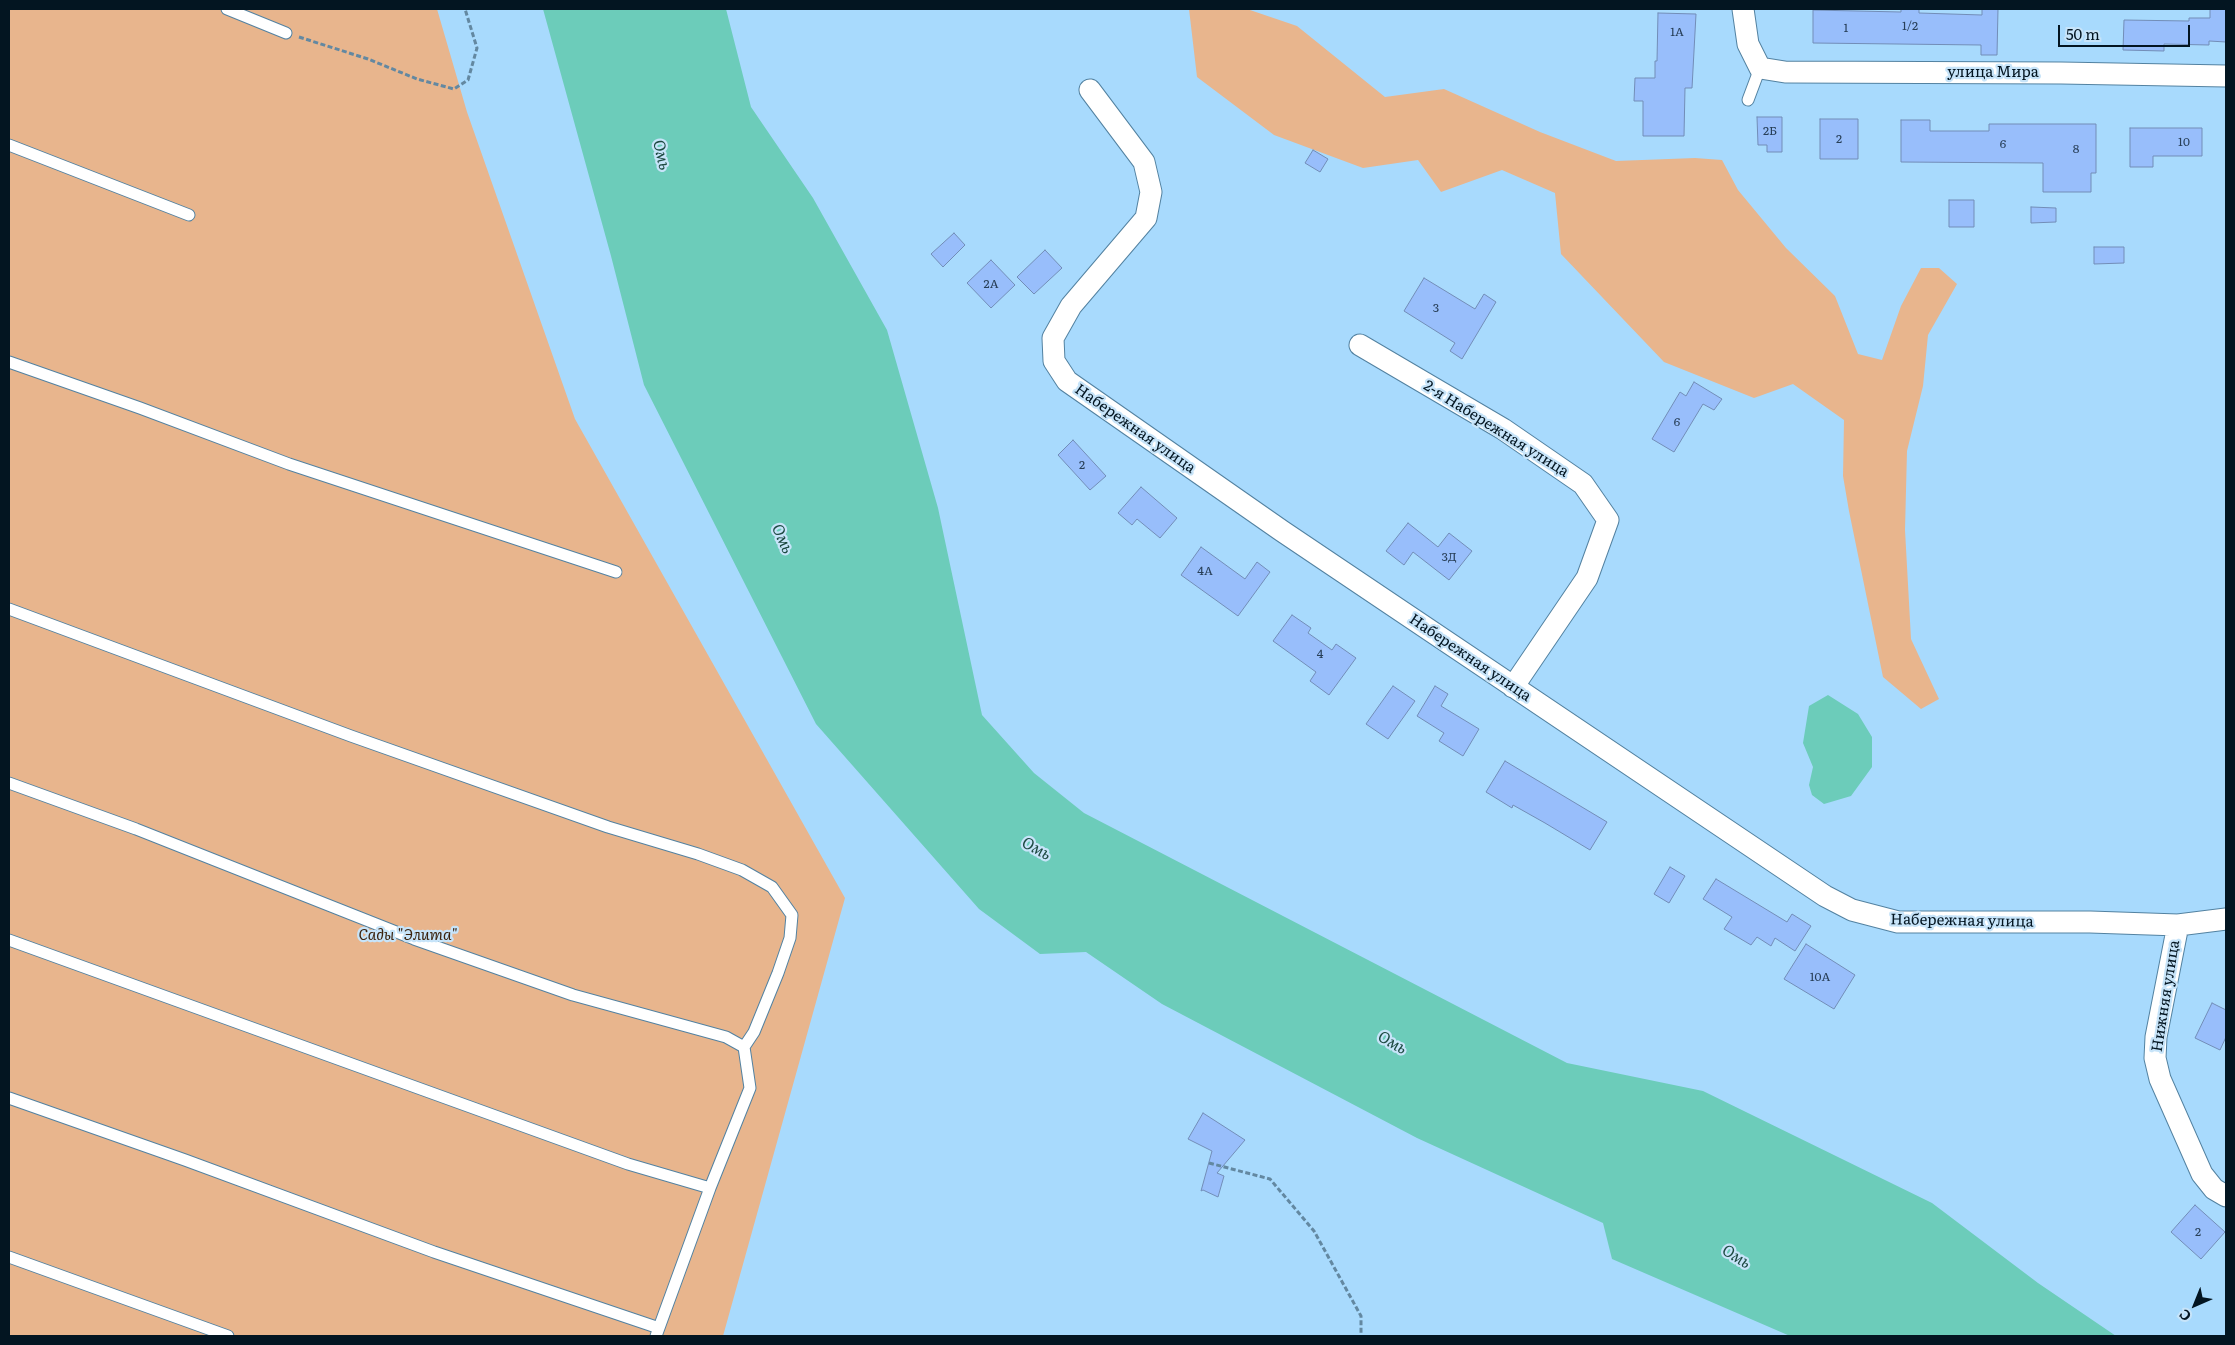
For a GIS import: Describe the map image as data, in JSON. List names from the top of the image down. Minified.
{"streets":{"street":["улица Мира","Набережная улица","2-я Набережная улица","Нижняя улица"]},"crossings":[["Набережная улица","2-я Набережная улица"],["Набережная улица","Нижняя улица"]],"water":["Омь"],"parks":["Сады \"Элита\""],"house_numbers":["1/2","1","1А","2Б","2","10","6","8","2А","3","6","2","3Д","4А","4","10А","2"],"scale_bar":"50 m","north":"bottom left"}
